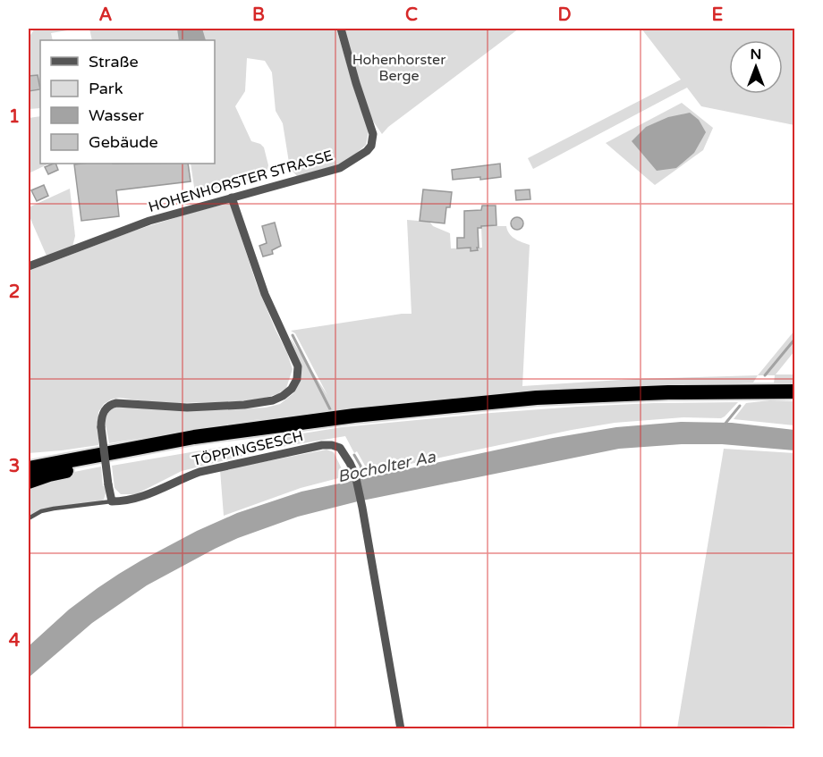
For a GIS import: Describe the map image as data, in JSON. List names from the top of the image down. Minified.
{"streets":{"street":["HOHENHORSTER STRASSE","TÖPPINGSESCH"]},"water":["Bocholter Aa"],"parks":["Hohenhorster Berge"],"legend":["Straße","Park","Wasser","Gebäude"],"north":"top","grid":{"columns":["A","B","C","D","E"],"rows":["1","2","3","4"]}}
